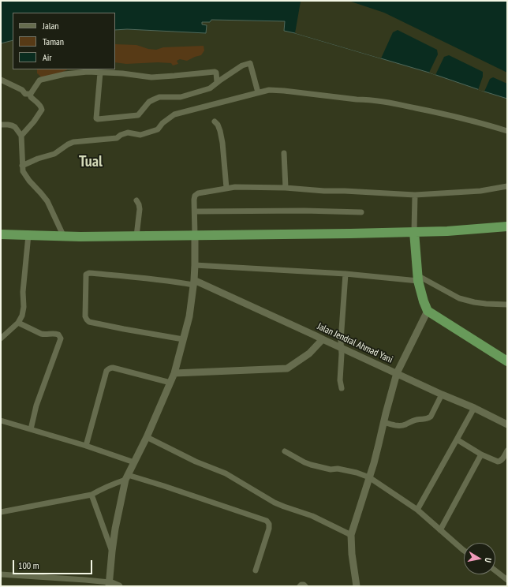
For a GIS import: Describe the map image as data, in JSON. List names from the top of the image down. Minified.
{"streets":{"street":["Jalan Jendral Ahmad Yani"]},"districts":["Tual"],"legend":["Jalan","Taman","Air"],"scale_bar":"100 m","north":"right"}
